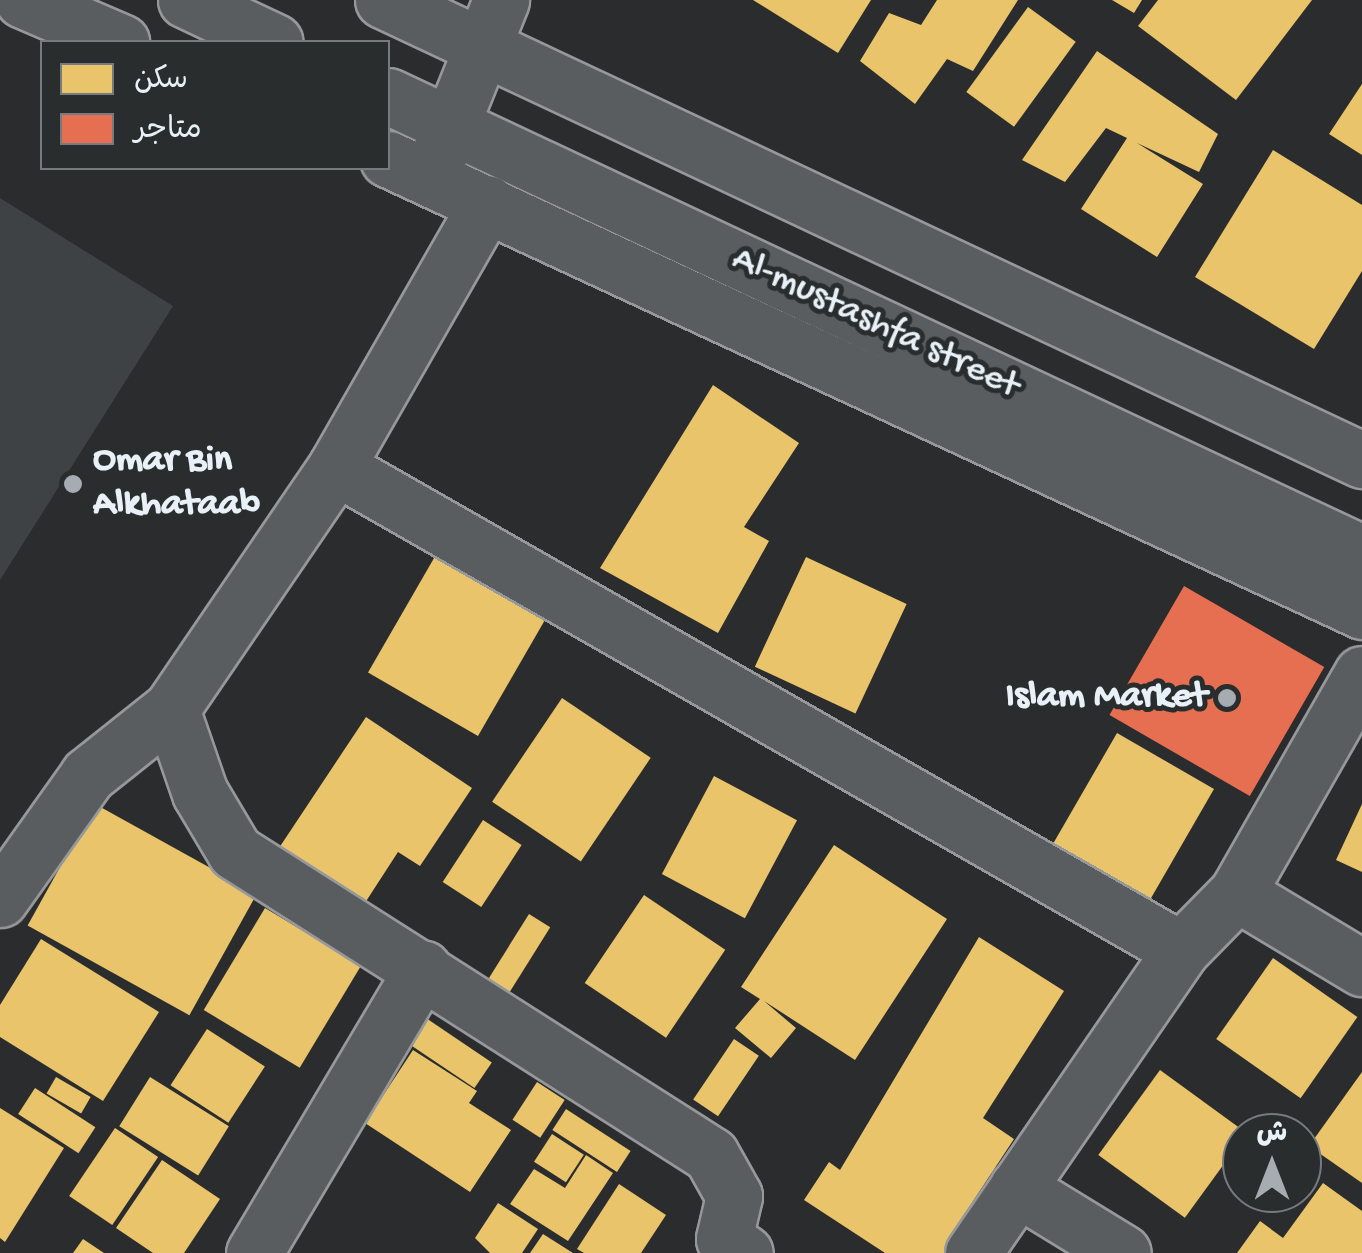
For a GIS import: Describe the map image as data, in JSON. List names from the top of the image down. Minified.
{"streets":{"street":["Al-mustashfa street"]},"places":["Omar Bin Alkhataab","Islam Market"],"legend":["سكن","متاجر"],"north":"top"}
